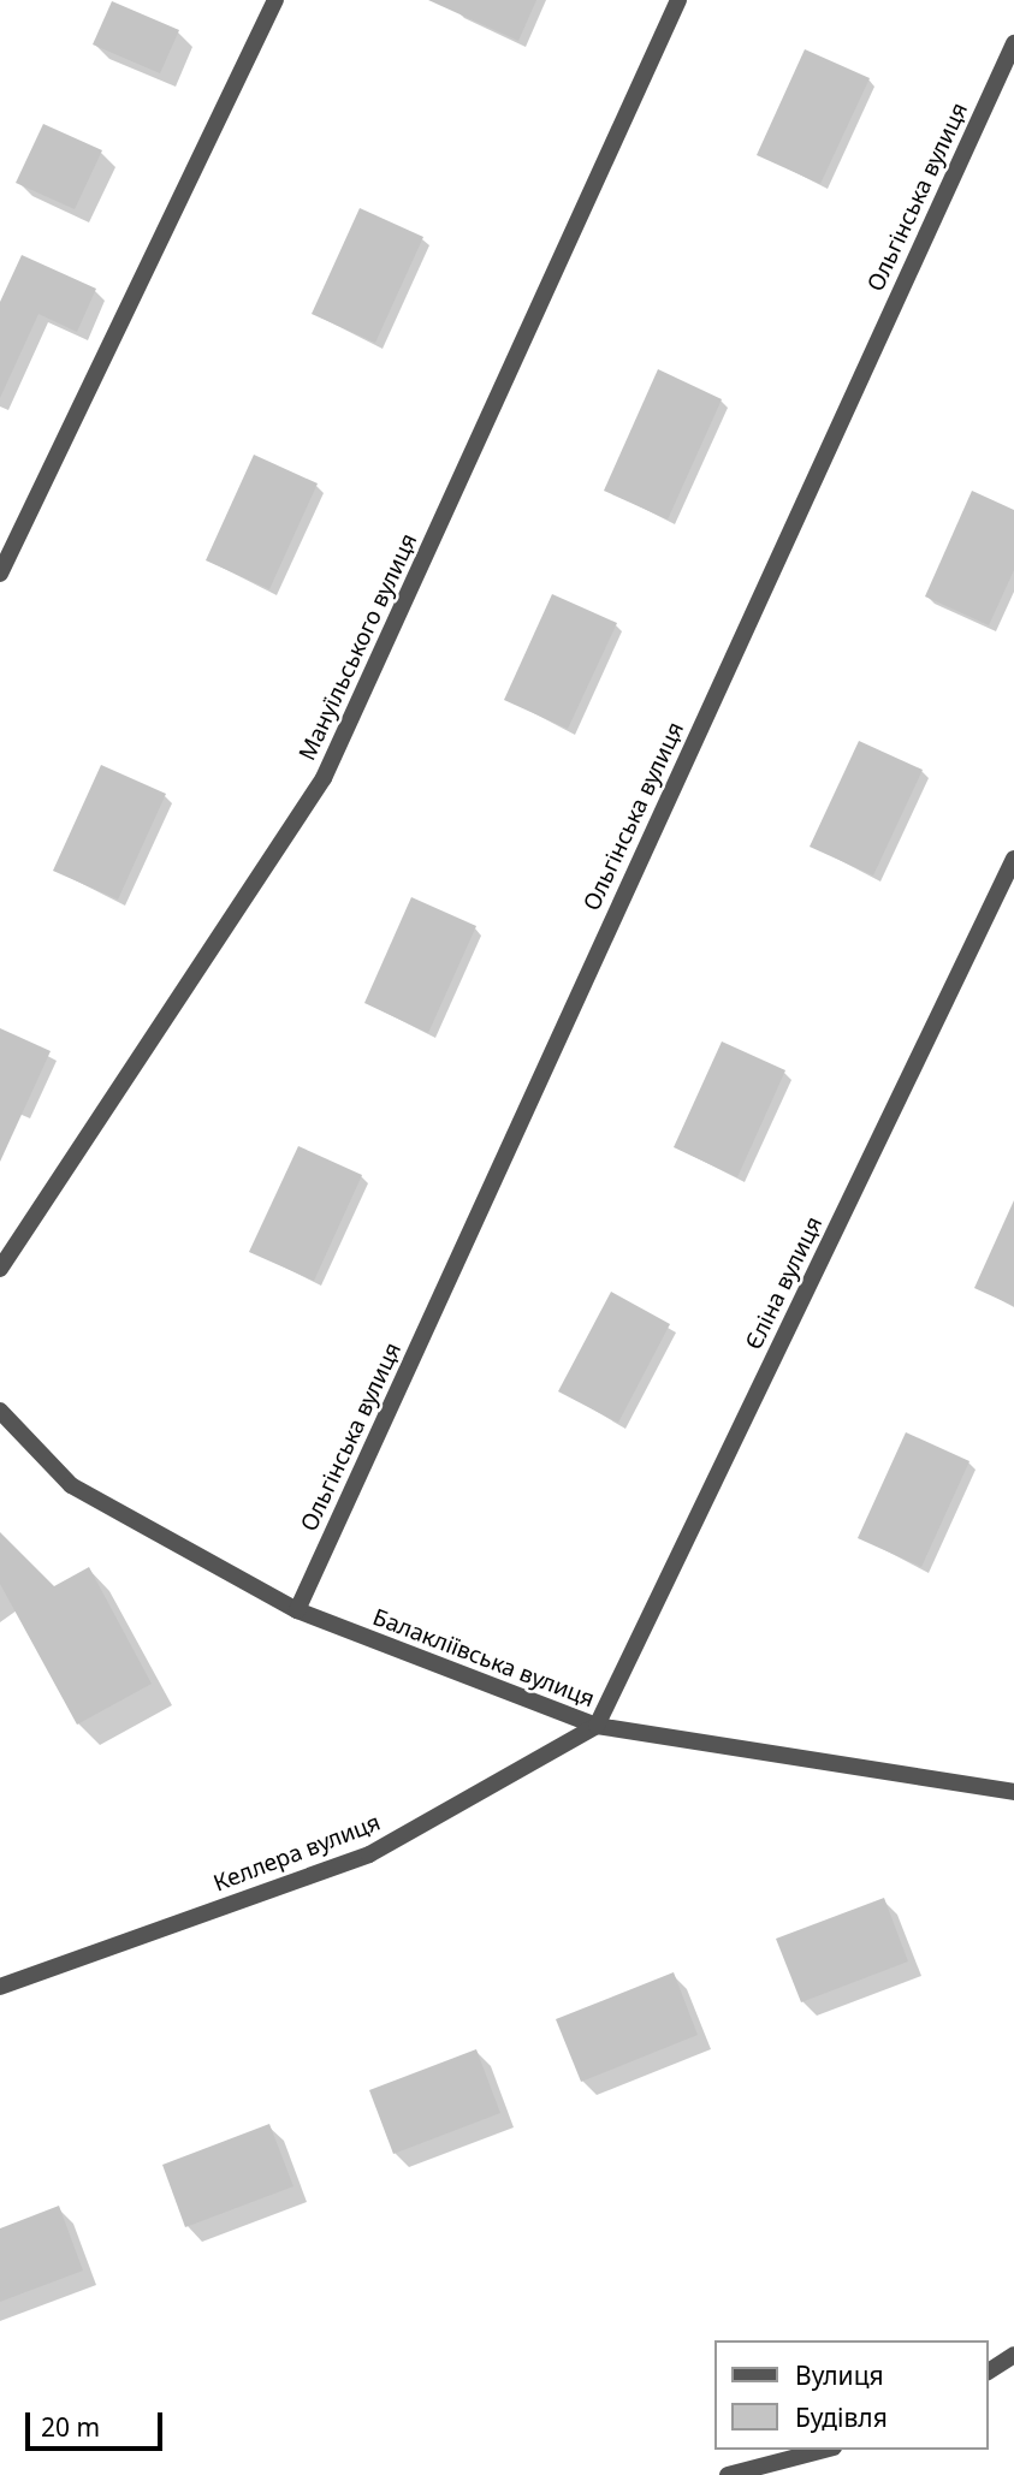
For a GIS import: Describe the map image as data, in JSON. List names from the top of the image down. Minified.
{"streets":{"street":["Ольгінська вулиця","Мануїльського вулиця","Єліна вулиця","Балакліївська вулиця","Келлера вулиця"]},"crossings":[["Ольгінська вулиця","Балакліївська вулиця"],["Єліна вулиця","Балакліївська вулиця"],["Єліна вулиця","Келлера вулиця"],["Балакліївська вулиця","Келлера вулиця"]],"legend":["Вулиця","Будівля"],"scale_bar":"20 m"}
